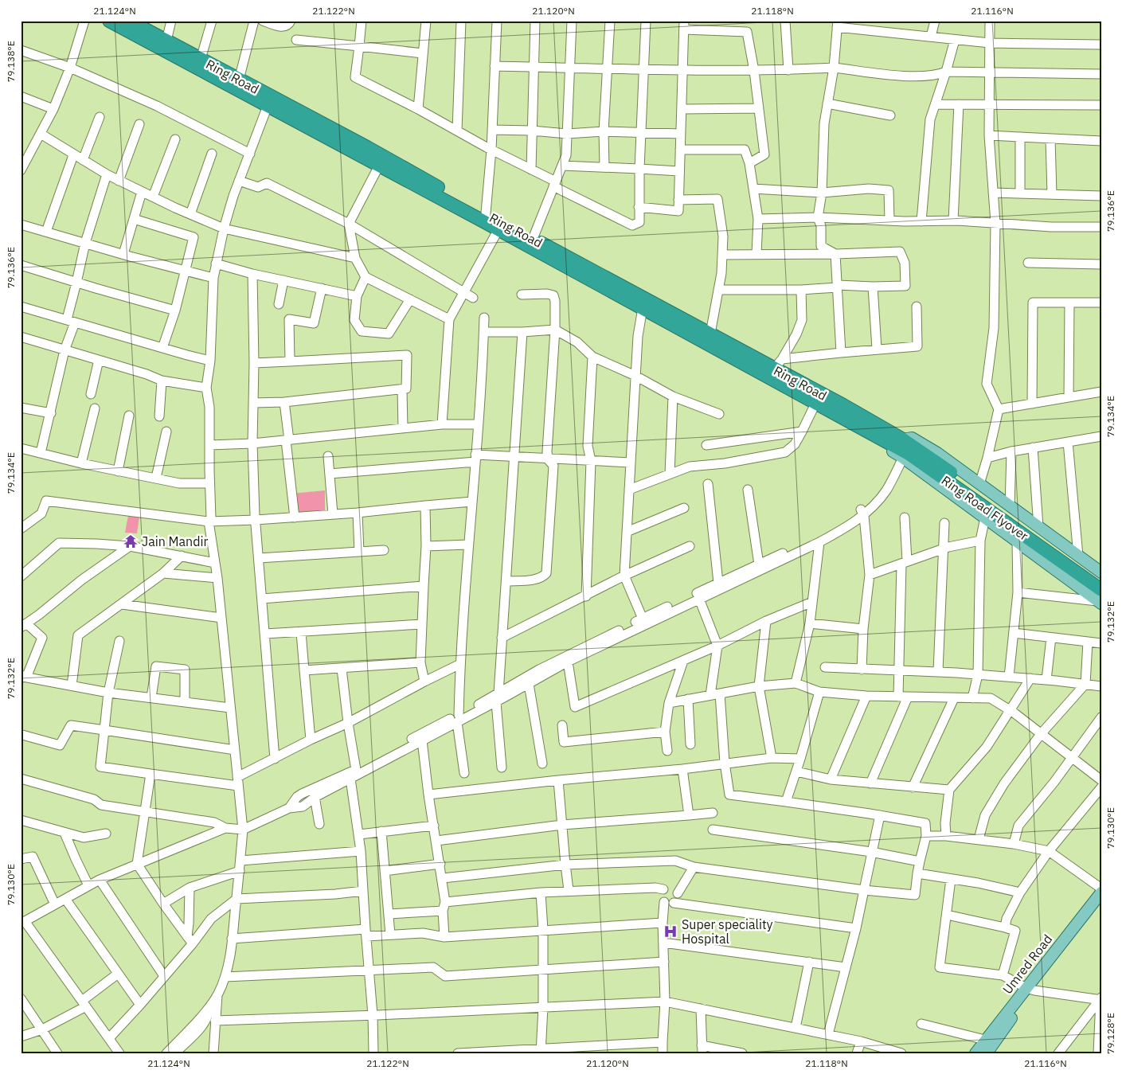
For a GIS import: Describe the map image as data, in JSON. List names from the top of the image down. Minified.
{"streets":{"highway":["Ring Road","Ring Road Flyover"],"main road":["Umred Road"]},"crossings":[["Ring Road","Ring Road Flyover"]],"places":{"temple":["Jain Mandir"],"hospital":["Super speciality Hospital"]},"coordinates":["21.124°N","21.122°N","21.120°N","21.118°N","21.116°N","79.138°E","79.136°E","79.134°E","79.132°E","79.130°E","79.128°E"]}
